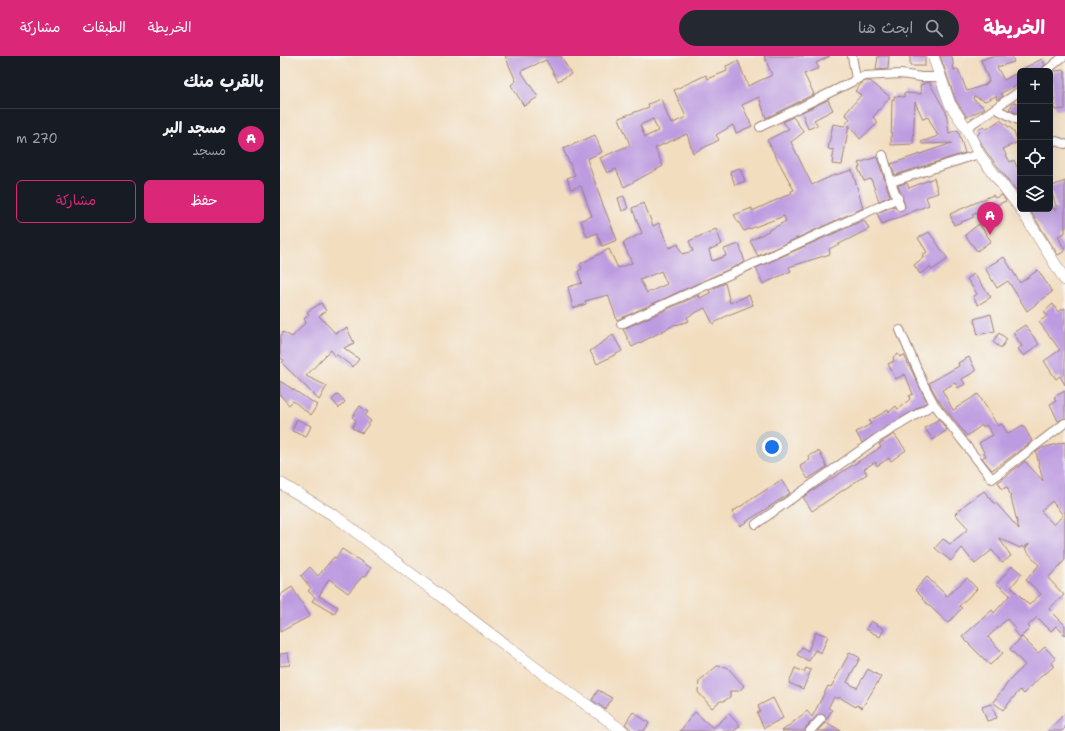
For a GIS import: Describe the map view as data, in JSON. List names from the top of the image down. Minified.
{"page":{"header":"الخريطة","search":"ابحث هنا","nav":["الخريطة","الطبقات","مشاركة"],"heading":"بالقرب منك","map_buttons":["+","−"],"list":[{"mark":"A","name":"مسجد البر","note":"مسجد","value":"270 m"}],"buttons":["حفظ","مشاركة"],"pins":"A"}}
